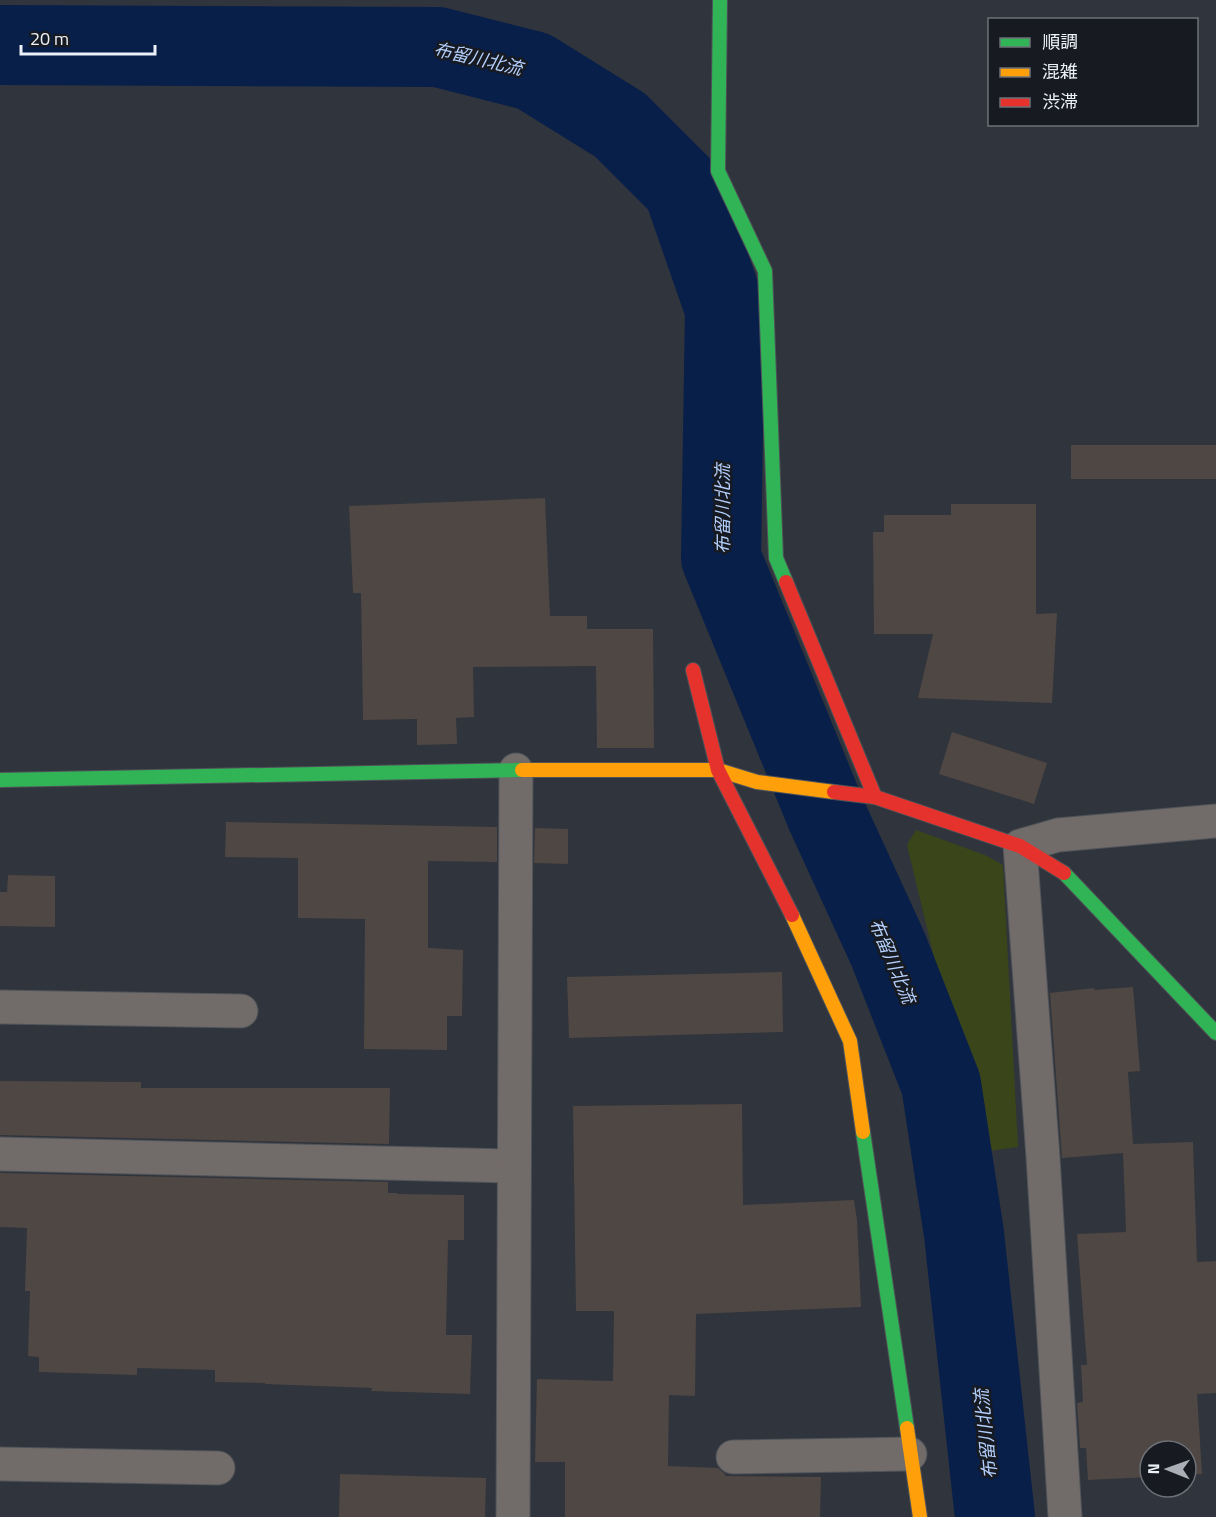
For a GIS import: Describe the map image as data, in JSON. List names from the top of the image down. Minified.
{"water":["布留川北流"],"legend":["順調","混雑","渋滞"],"scale_bar":"20 m","north":"left"}
